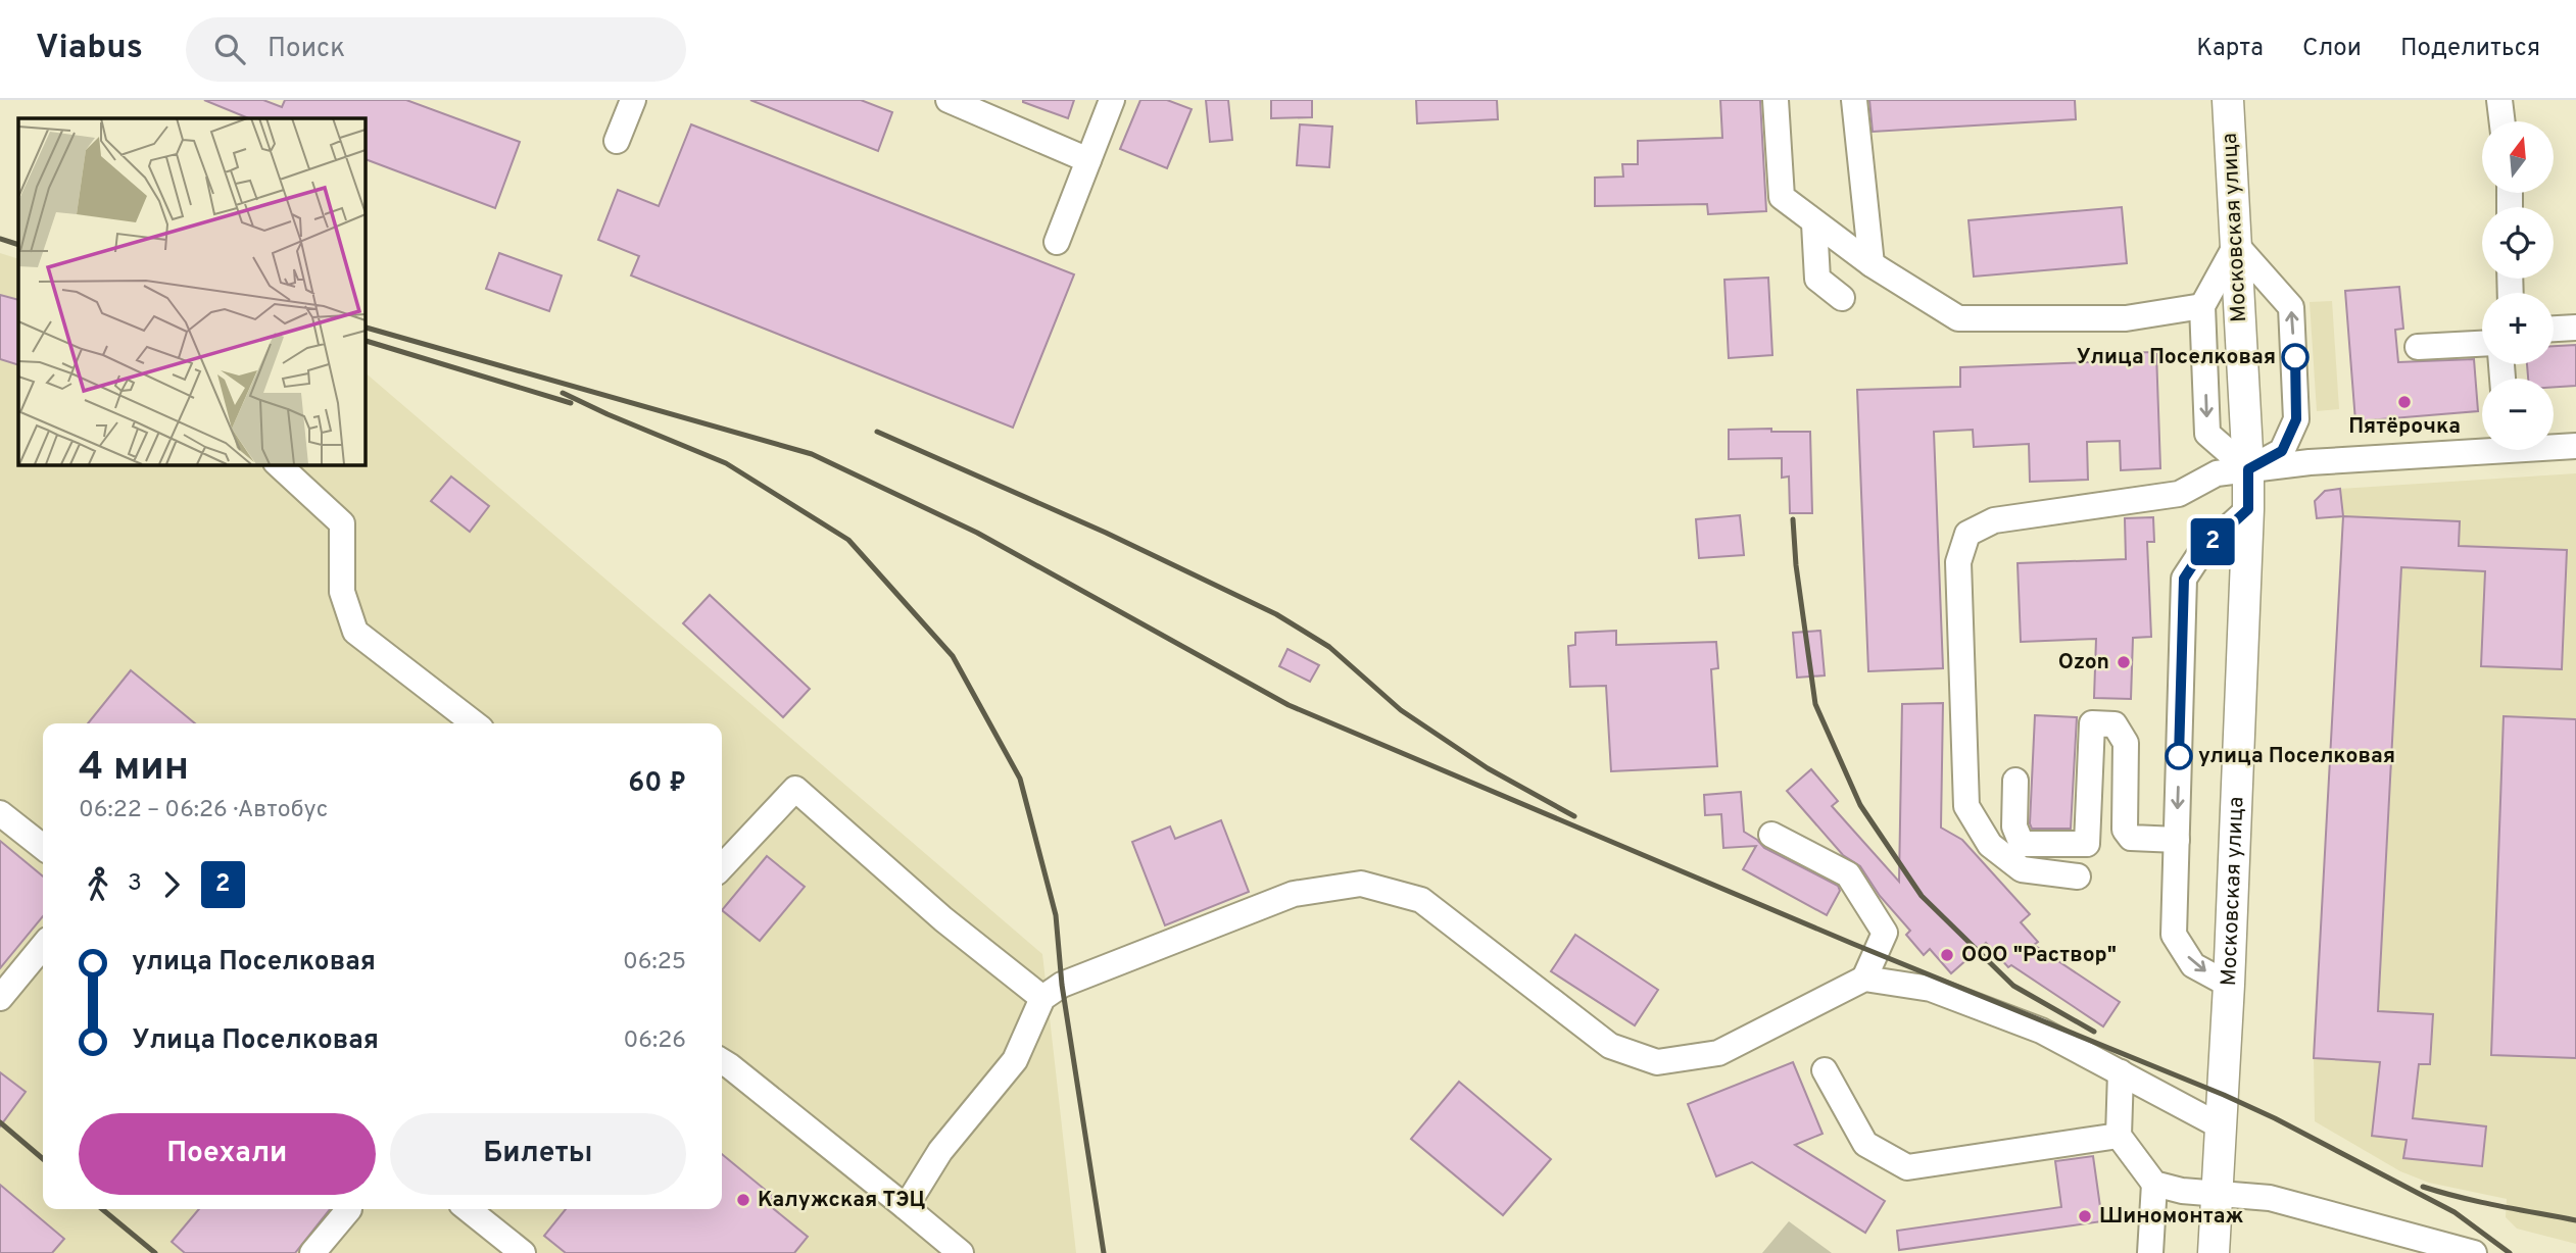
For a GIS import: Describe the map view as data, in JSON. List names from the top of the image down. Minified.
{"streets":{"main road":["Московская улица"]},"places":["Улица Поселковая","Пятёрочка","Ozon","улица Поселковая","ООО \"Раствор\"","Калужская ТЭЦ","Шиномонтаж"],"lines":["bus line 2"],"north":"top","page":{"header":"Viabus","search":"Поиск","nav":["Карта","Слои","Поделиться"],"on_map":"2","map_buttons":["+","−"],"heading":["4 мин","06:22 – 06:26 · Автобус","60 ₽"],"legs":["3","2"],"list":[{"name":"улица Поселковая","value":"06:25"},{"name":"Улица Поселковая","value":"06:26"}],"buttons":["Поехали","Билеты"]}}
